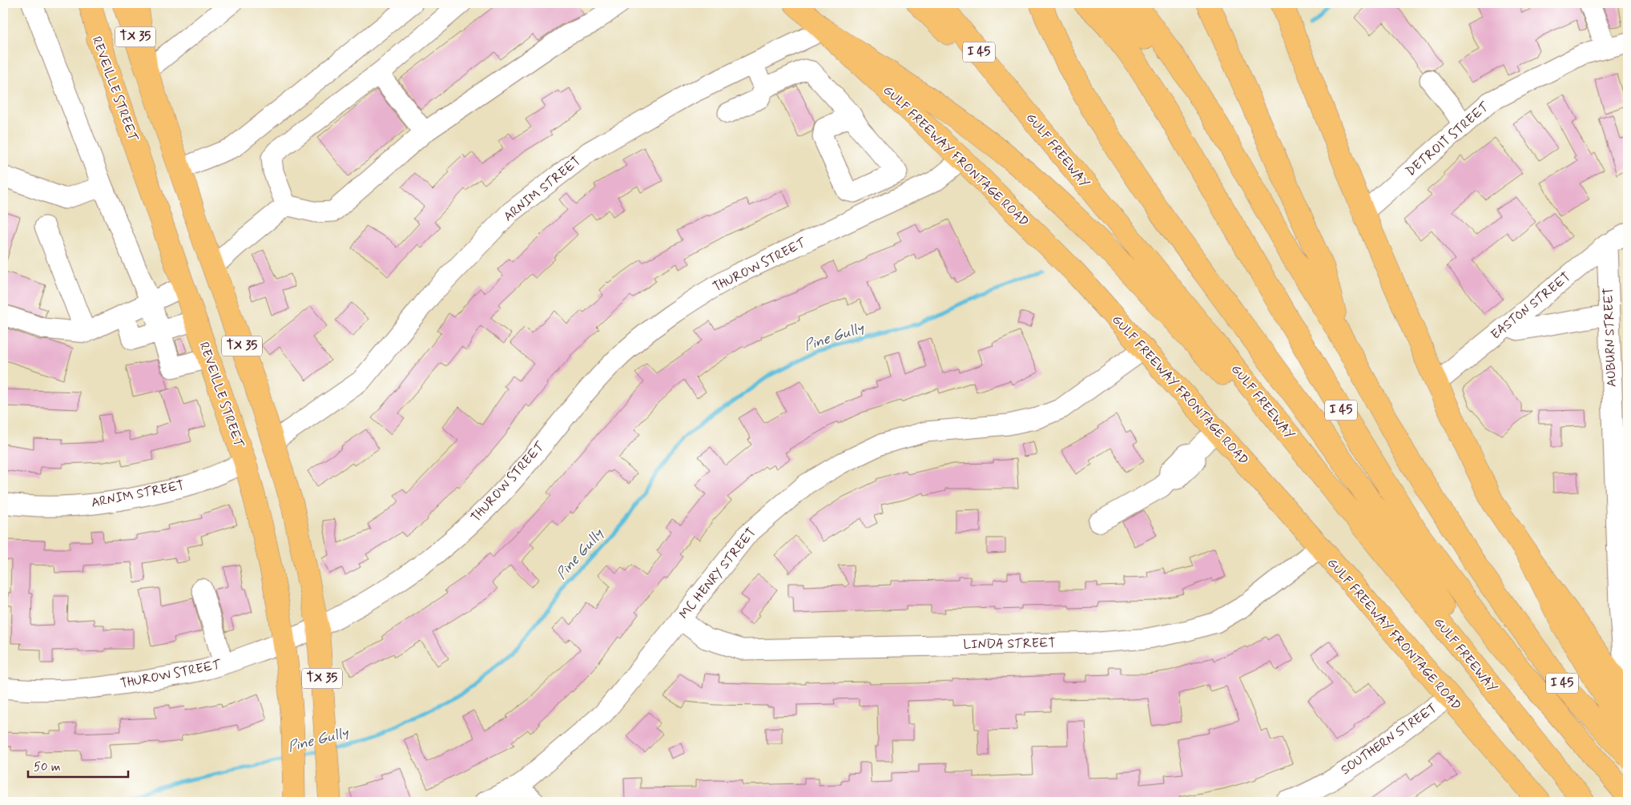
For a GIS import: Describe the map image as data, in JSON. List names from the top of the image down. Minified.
{"streets":{"main road":["TX 35","I 45","REVEILLE STREET","GULF FREEWAY","GULF FREEWAY FRONTAGE ROAD"],"street":["DETROIT STREET","ARNIM STREET","THUROW STREET","EASTON STREET","AUBURN STREET","MC HENRY STREET","LINDA STREET","SOUTHERN STREET"]},"crossings":[["TX 35","REVEILLE STREET"],["TX 35","ARNIM STREET"],["TX 35","THUROW STREET"],["REVEILLE STREET","ARNIM STREET"],["REVEILLE STREET","THUROW STREET"],["GULF FREEWAY FRONTAGE ROAD","ARNIM STREET"],["GULF FREEWAY FRONTAGE ROAD","THUROW STREET"],["GULF FREEWAY FRONTAGE ROAD","MC HENRY STREET"],["GULF FREEWAY FRONTAGE ROAD","LINDA STREET"],["GULF FREEWAY FRONTAGE ROAD","SOUTHERN STREET"],["EASTON STREET","AUBURN STREET"],["MC HENRY STREET","LINDA STREET"]],"water":["Pine Gully"],"scale_bar":"50 m"}
